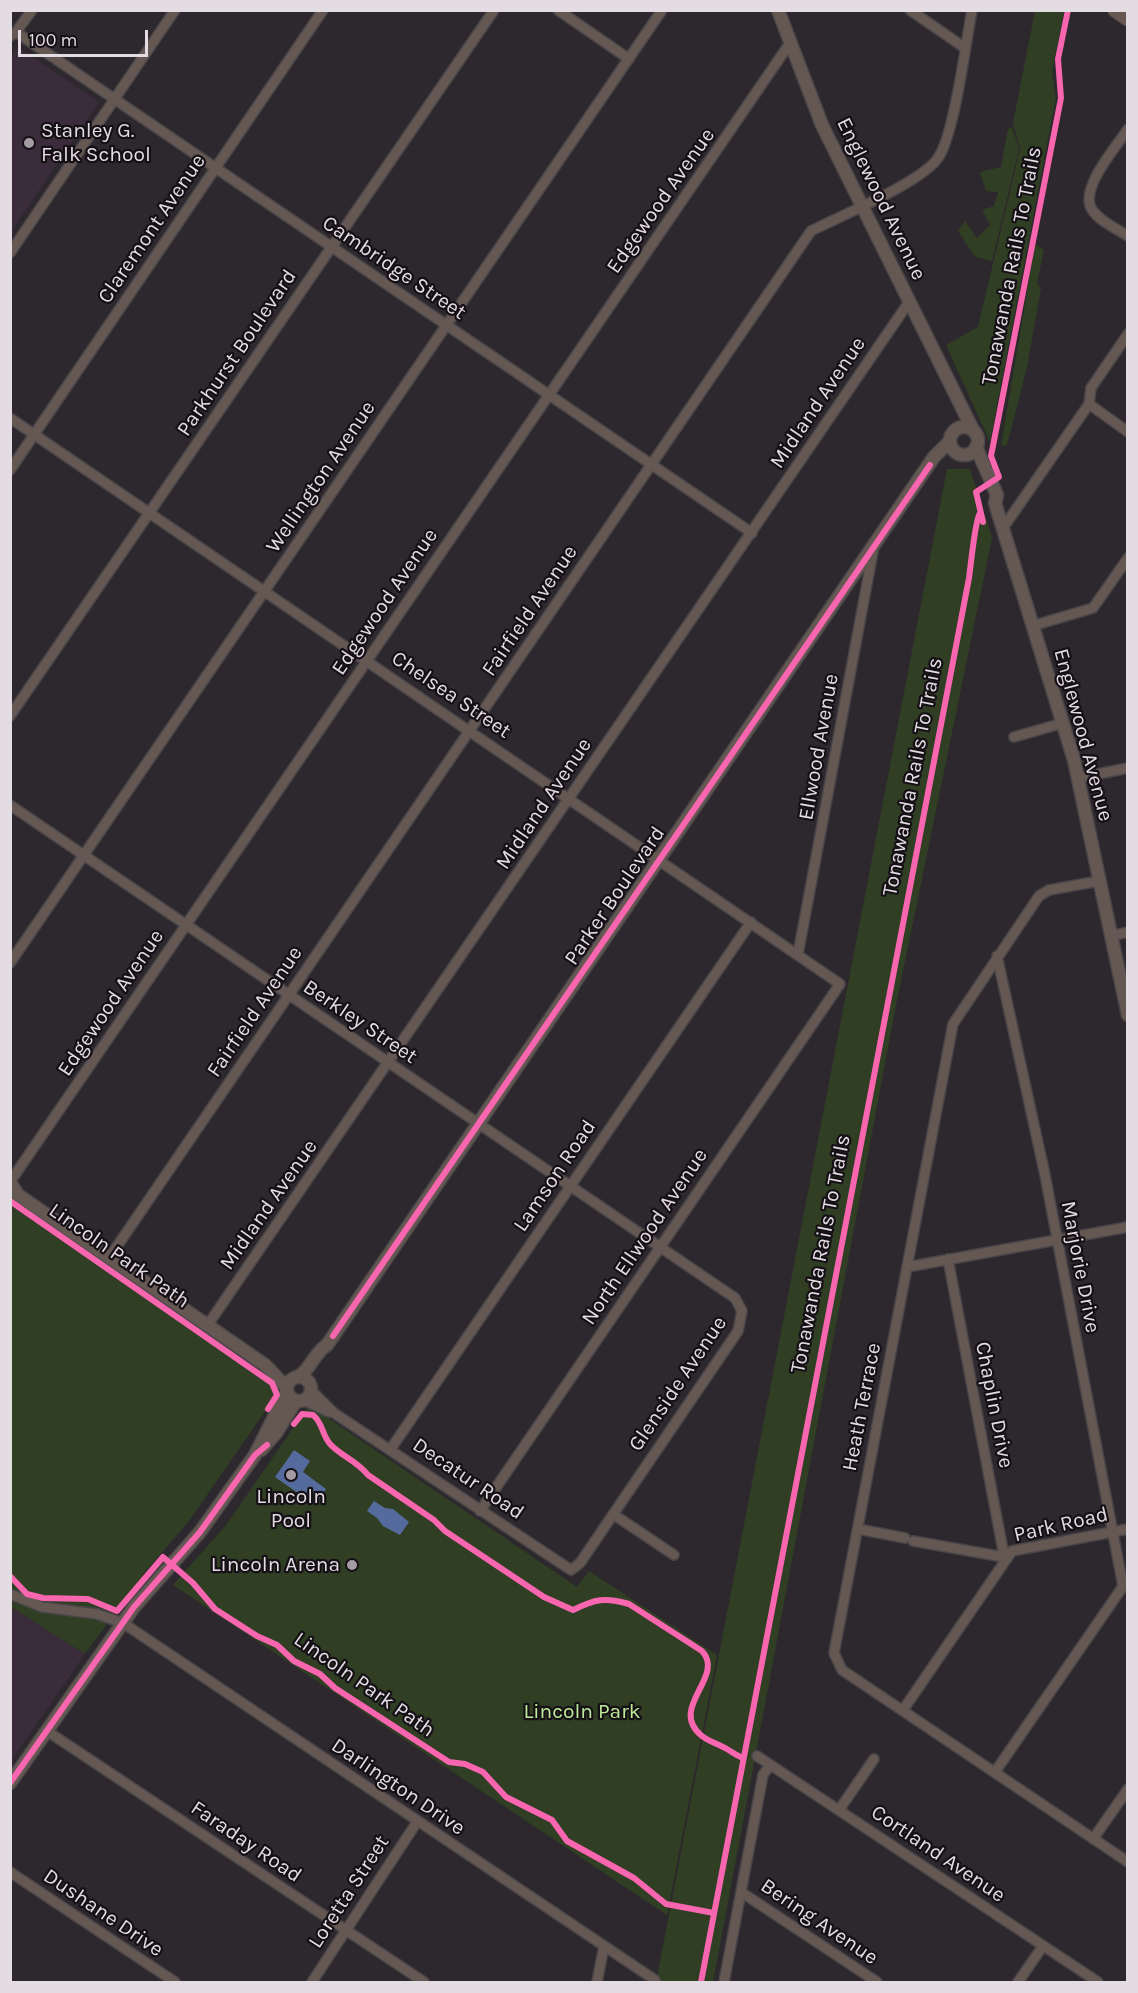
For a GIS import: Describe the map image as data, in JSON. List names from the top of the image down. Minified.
{"streets":{"street":["Englewood Avenue","Edgewood Avenue","Claremont Avenue","Cambridge Street","Parkhurst Boulevard","Midland Avenue","Wellington Avenue","Fairfield Avenue","Chelsea Street","Ellwood Avenue","Parker Boulevard","Berkley Street","Lamson Road","North Ellwood Avenue","Marjorie Drive","Glenside Avenue","Chaplin Drive","Heath Terrace","Decatur Road","Park Road","Darlington Drive","Faraday Road","Cortland Avenue","Loretta Street","Dushane Drive","Bering Avenue"],"cycle path":["Tonawanda Rails To Trails","Lincoln Park Path"]},"crossings":[["Englewood Avenue","Edgewood Avenue"],["Englewood Avenue","Midland Avenue"],["Englewood Avenue","Fairfield Avenue"],["Englewood Avenue","Parker Boulevard"],["Englewood Avenue","Heath Terrace"],["Edgewood Avenue","Cambridge Street"],["Edgewood Avenue","Chelsea Street"],["Edgewood Avenue","Berkley Street"],["Claremont Avenue","Cambridge Street"],["Claremont Avenue","Chelsea Street"],["Cambridge Street","Parkhurst Boulevard"],["Cambridge Street","Midland Avenue"],["Cambridge Street","Wellington Avenue"],["Cambridge Street","Fairfield Avenue"],["Parkhurst Boulevard","Chelsea Street"],["Midland Avenue","Chelsea Street"],["Midland Avenue","Berkley Street"],["Wellington Avenue","Chelsea Street"],["Wellington Avenue","Berkley Street"],["Fairfield Avenue","Chelsea Street"],["Fairfield Avenue","Berkley Street"],["Chelsea Street","Ellwood Avenue"],["Chelsea Street","Parker Boulevard"],["Chelsea Street","Lamson Road"],["Chelsea Street","North Ellwood Avenue"],["Ellwood Avenue","Parker Boulevard"],["Parker Boulevard","Berkley Street"],["Parker Boulevard","Decatur Road"],["Parker Boulevard","Darlington Drive"],["Parker Boulevard","Faraday Road"],["Berkley Street","Lamson Road"],["Berkley Street","North Ellwood Avenue"],["Berkley Street","Glenside Avenue"],["Lamson Road","Decatur Road"],["North Ellwood Avenue","Glenside Avenue"],["North Ellwood Avenue","Decatur Road"],["Marjorie Drive","Heath Terrace"],["Marjorie Drive","Park Road"],["Glenside Avenue","Decatur Road"],["Chaplin Drive","Park Road"],["Heath Terrace","Park Road"],["Darlington Drive","Loretta Street"],["Faraday Road","Loretta Street"]],"parks":["Lincoln Park"],"places":["Stanley G. Falk School","Lincoln Pool","Lincoln Arena"],"scale_bar":"100 m"}
